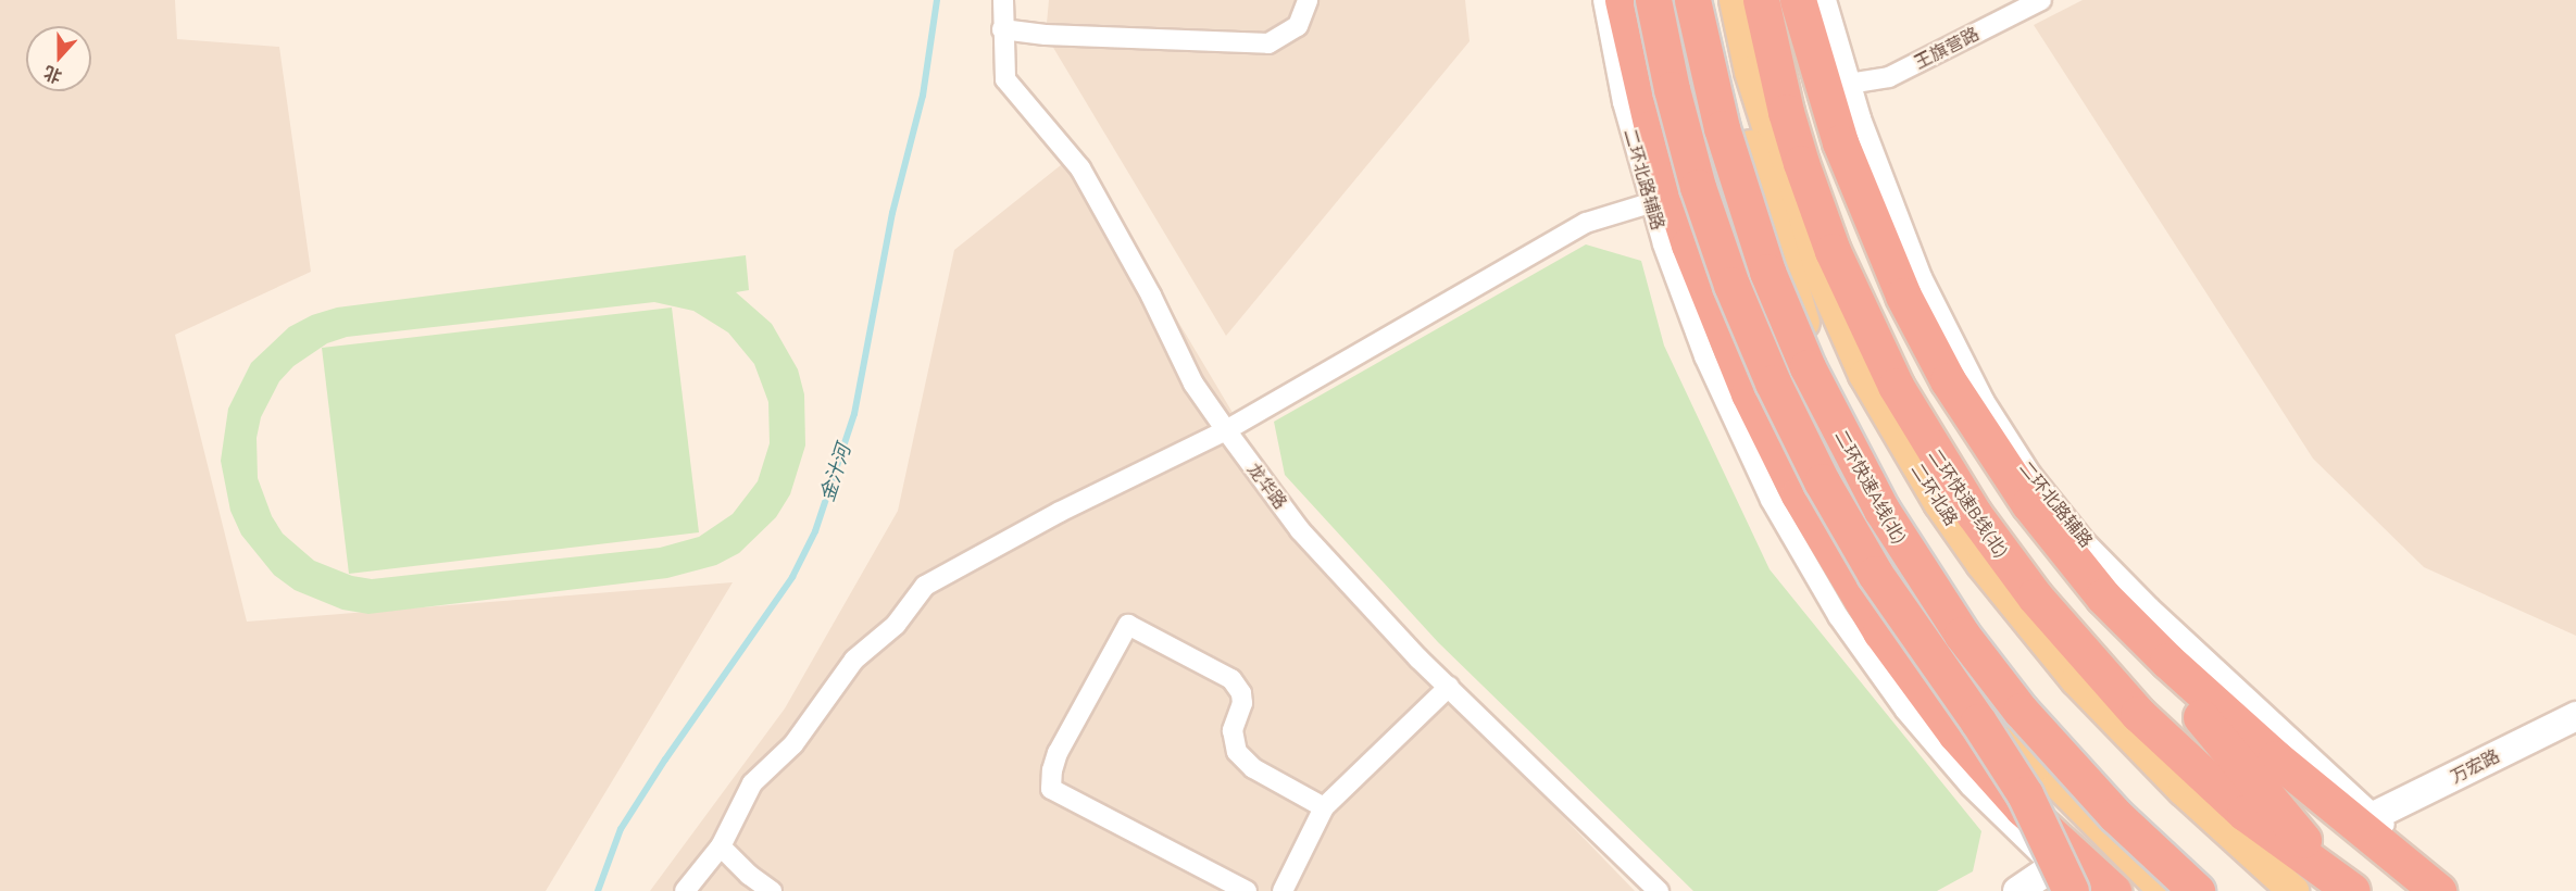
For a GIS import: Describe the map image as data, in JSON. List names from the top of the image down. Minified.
{"streets":{"highway":["二环快速A线(北)","二环快速B线(北)"],"main road":["二环北路"],"street":["王旗营路","二环北路辅路","龙华路","万宏路"]},"crossings":[["王旗营路","二环北路辅路"],["二环北路辅路","万宏路"]],"water":["金汁河"],"north":"bottom"}
